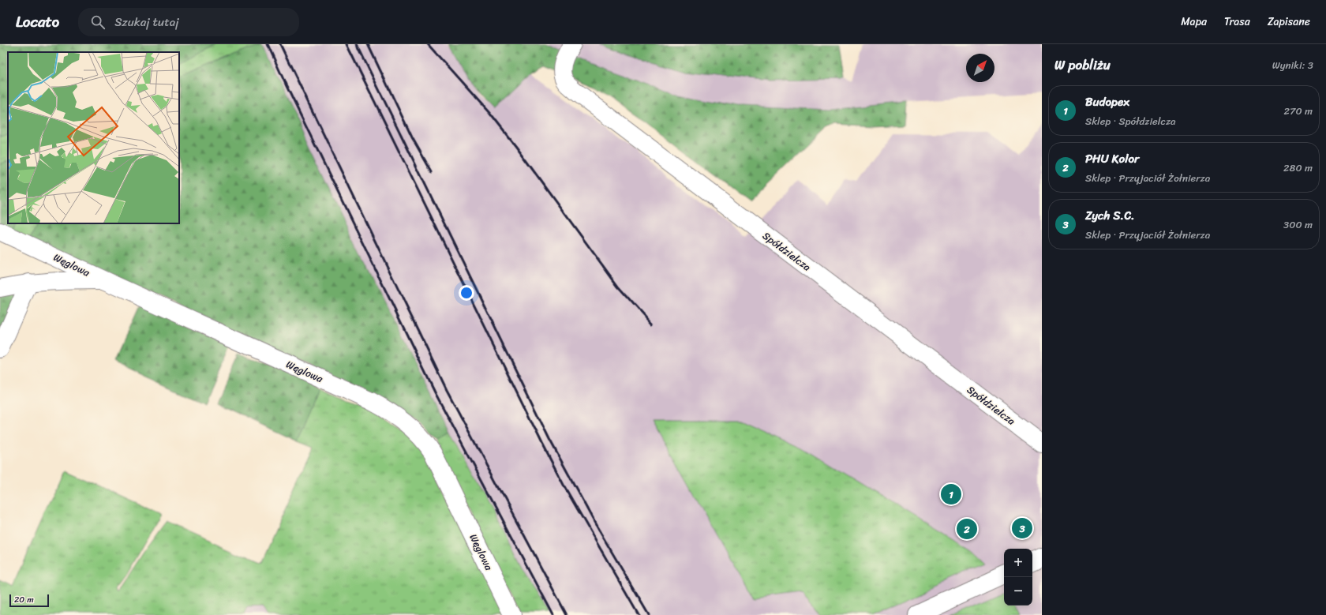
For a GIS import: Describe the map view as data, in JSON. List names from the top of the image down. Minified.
{"streets":{"street":["Spółdzielcza","Węglowa"]},"scale_bar":"20 m","north":"top right","page":{"header":"Locato","search":"Szukaj tutaj","nav":["Mapa","Trasa","Zapisane"],"heading":["W pobliżu","Wyniki: 3"],"list":[{"mark":"1","name":"Budopex","note":"Sklep · Spółdzielcza","value":"270 m"},{"mark":"2","name":"PHU Kolor","note":"Sklep · Przyjaciół Żołnierza","value":"280 m"},{"mark":"3","name":"Zych S.C.","note":"Sklep · Przyjaciół Żołnierza","value":"300 m"}],"pins":["1","3","2"],"map_buttons":["+","−"],"scale":"20 m"}}
